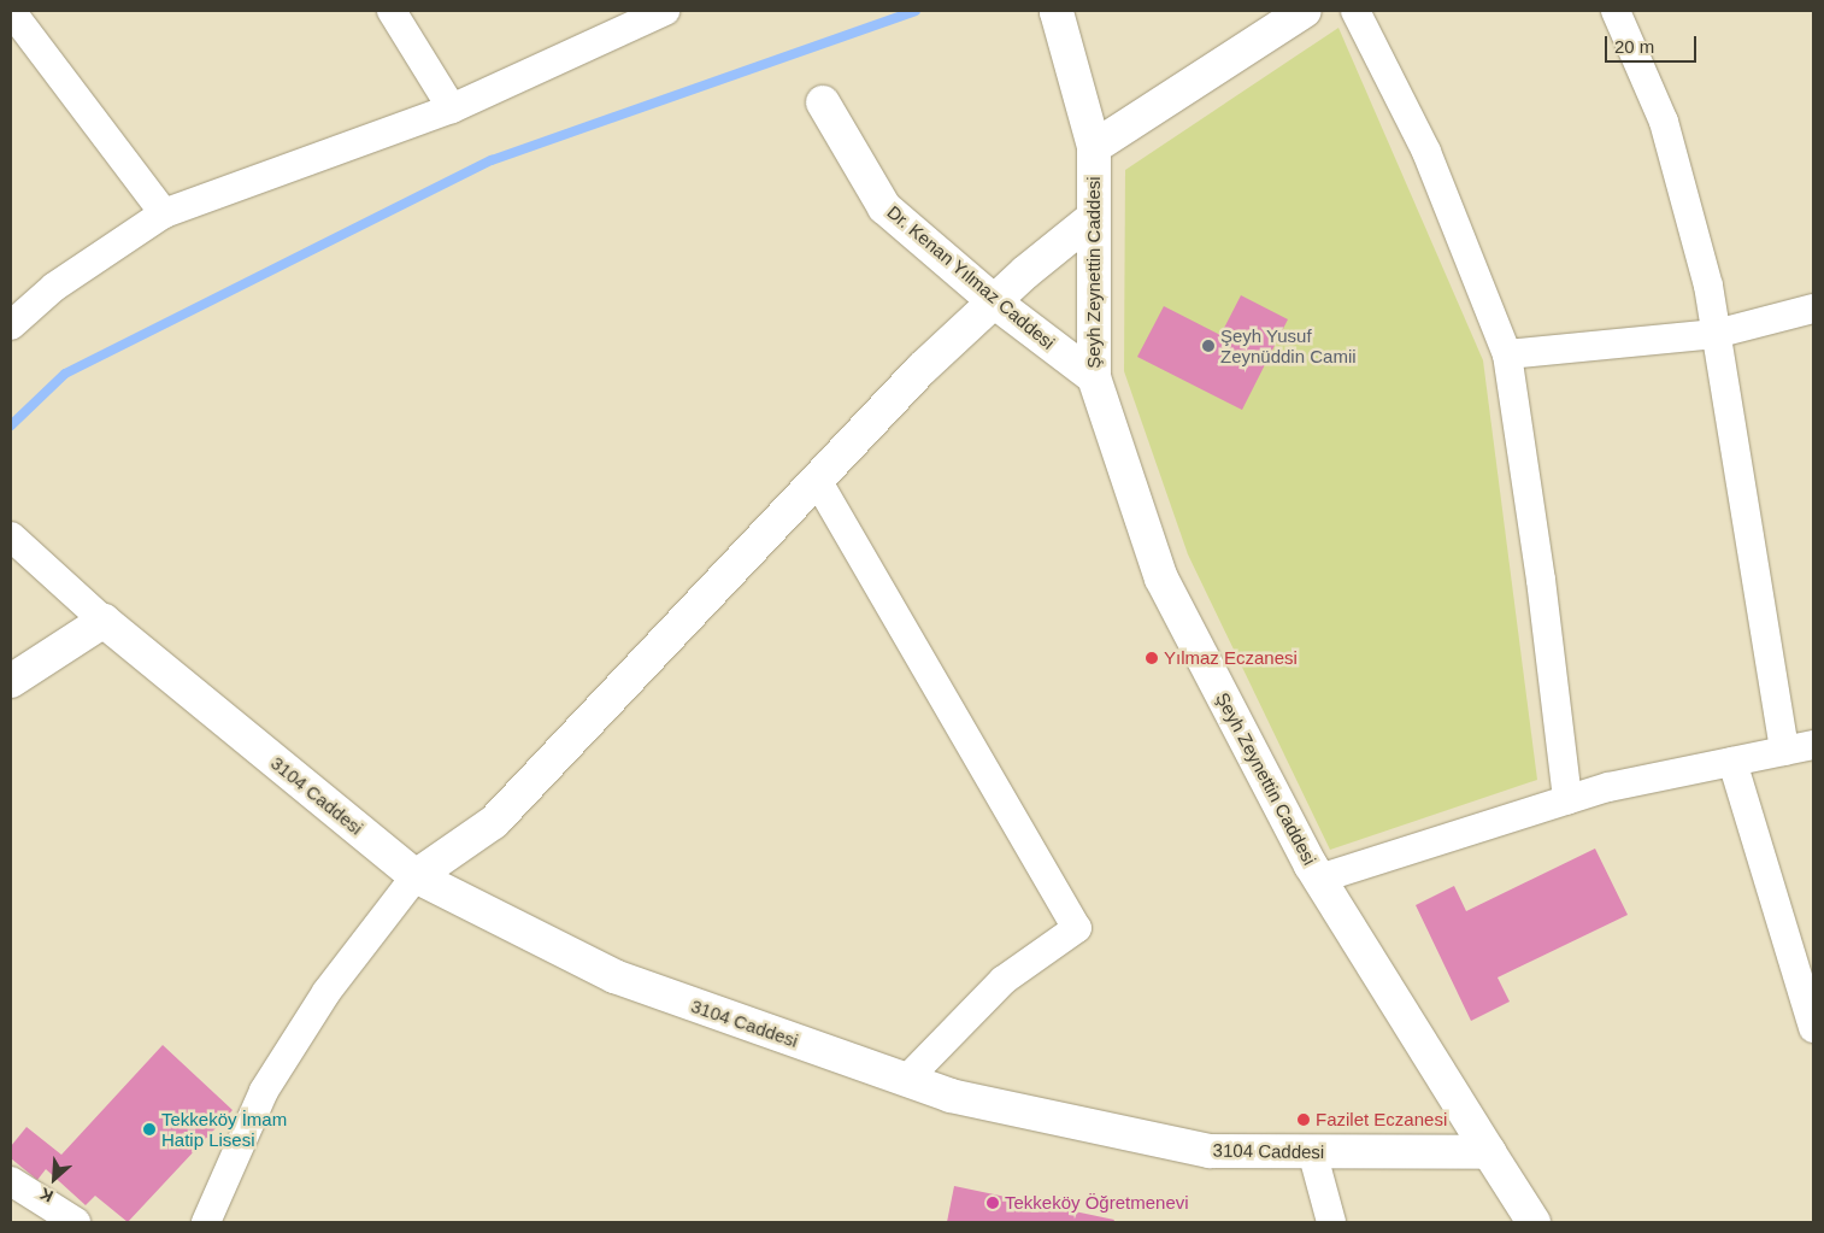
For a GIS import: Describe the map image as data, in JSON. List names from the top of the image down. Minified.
{"streets":{"street":["Şeyh Zeynettin Caddesi","Dr. Kenan Yılmaz Caddesi","3104 Caddesi"]},"crossings":[["Şeyh Zeynettin Caddesi","Dr. Kenan Yılmaz Caddesi"],["Şeyh Zeynettin Caddesi","3104 Caddesi"]],"places":["Şeyh Yusuf Zeynüddin Camii","Yılmaz Eczanesi","Fazilet Eczanesi","Tekkeköy İmam Hatip Lisesi","Tekkeköy Öğretmenevi"],"scale_bar":"20 m","north":"bottom left"}
